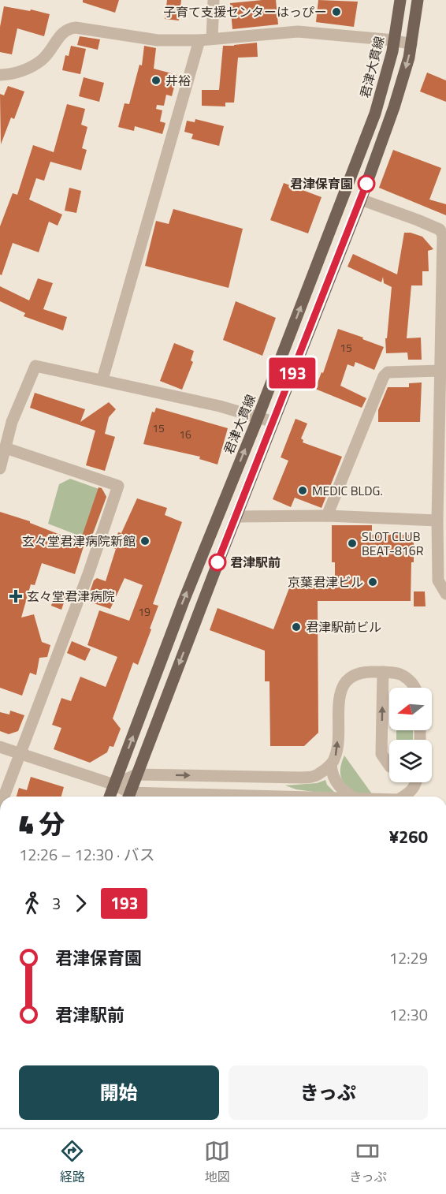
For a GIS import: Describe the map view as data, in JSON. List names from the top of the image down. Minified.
{"streets":{"main road":["君津大貫線"]},"places":{"other":["子育て支援センターはっぴー","井裕","君津保育園","MEDIC BLDG.","玄々堂君津病院新館","SLOT CLUB BEAT-816R","君津駅前","京葉君津ビル","君津駅前ビル"],"health":["玄々堂君津病院"]},"lines":["bus line 193"],"house_numbers":["15","15","16","19"],"north":"left","page":{"on_map":"193","heading":["4 分","12:26 – 12:30 · バス","¥260"],"legs":["3","193"],"list":[{"name":"君津保育園","value":"12:29"},{"name":"君津駅前","value":"12:30"}],"buttons":["開始","きっぷ"],"tabs":["経路","地図","きっぷ"]}}
